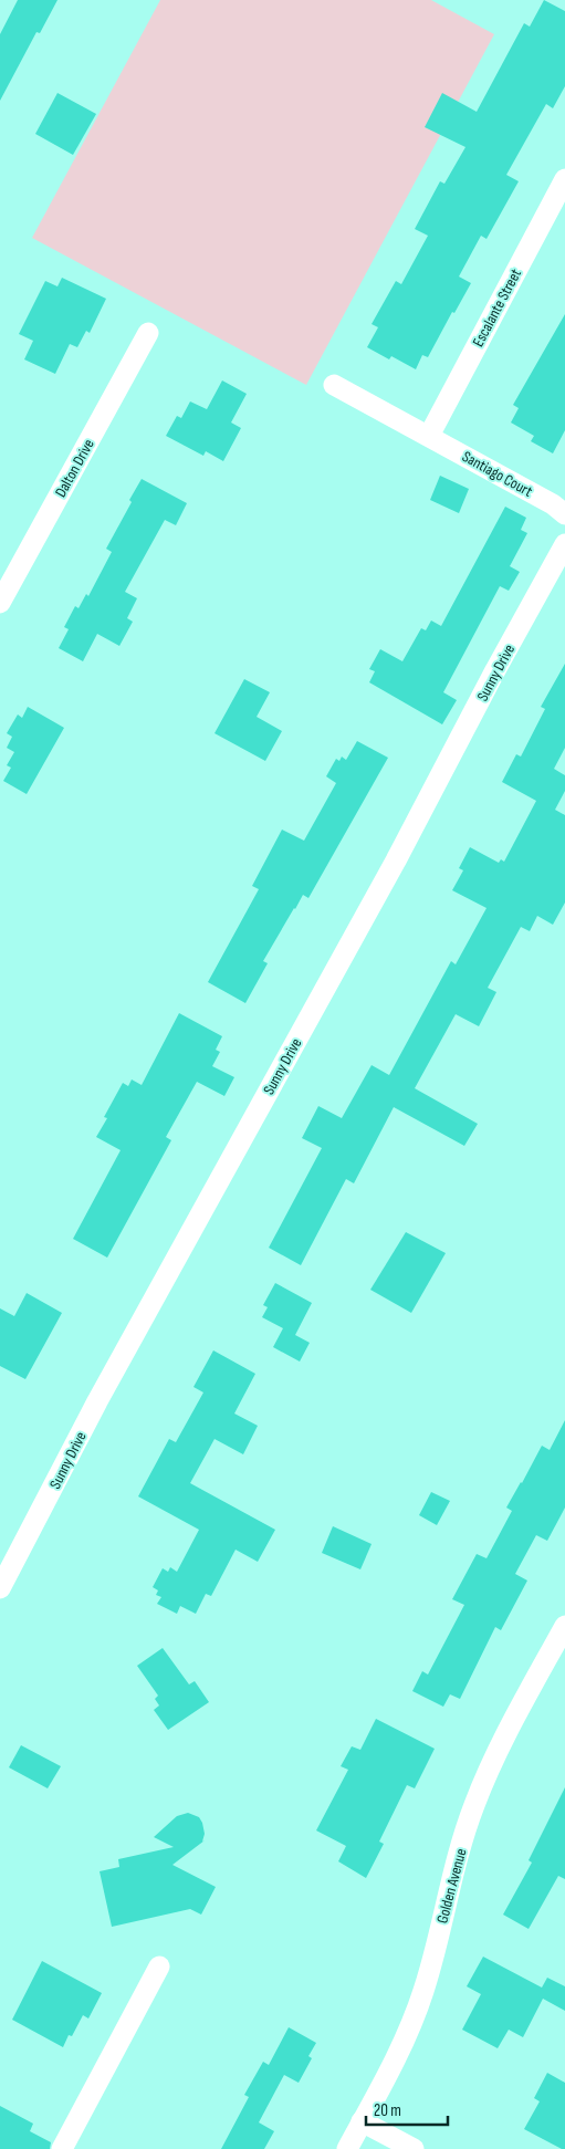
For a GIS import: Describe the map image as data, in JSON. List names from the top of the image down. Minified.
{"streets":{"street":["Escalante Street","Dalton Drive","Santiago Court","Sunny Drive","Golden Avenue"]},"crossings":[["Escalante Street","Santiago Court"]],"scale_bar":"20 m"}
